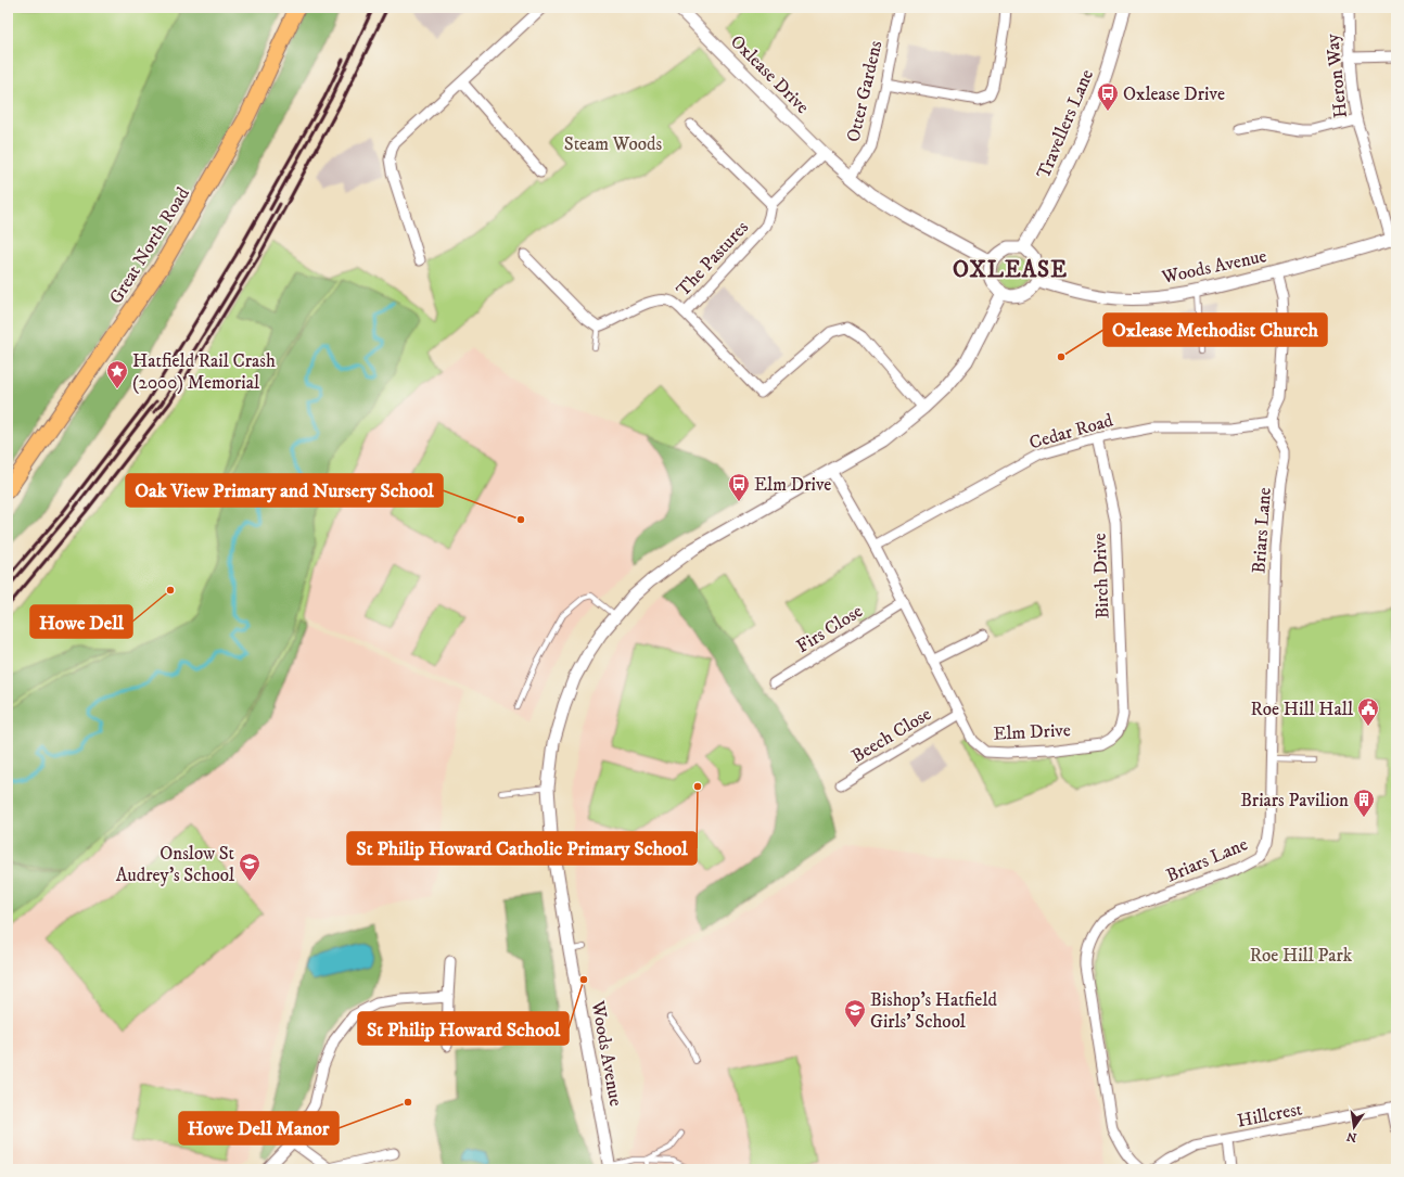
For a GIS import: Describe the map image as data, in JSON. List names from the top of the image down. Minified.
{"streets":{"main road":["Great North Road"],"street":["Oxlease Drive","Heron Way","Otter Gardens","Travellers Lane","The Pastures","Woods Avenue","Cedar Road","Briars Lane","Birch Drive","Firs Close","Elm Drive","Beech Close","Hillcrest"]},"crossings":[["Oxlease Drive","Otter Gardens"],["Oxlease Drive","Travellers Lane"],["Oxlease Drive","Woods Avenue"],["Heron Way","Woods Avenue"],["Travellers Lane","Woods Avenue"],["The Pastures","Woods Avenue"],["Woods Avenue","Elm Drive"],["Cedar Road","Briars Lane"],["Cedar Road","Birch Drive"],["Cedar Road","Elm Drive"],["Birch Drive","Elm Drive"],["Firs Close","Elm Drive"],["Elm Drive","Beech Close"]],"districts":["OXLEASE"],"parks":["Steam Woods","Roe Hill Park"],"places":{"bus stop":["Oxlease Drive","Elm Drive"],"other":["Oxlease Methodist Church","Oak View Primary and Nursery School","Howe Dell","St Philip Howard Catholic Primary School","St Philip Howard School","Howe Dell Manor"],"place":["Hatfield Rail Crash (2000) Memorial"],"public building":["Roe Hill Hall"],"building":["Briars Pavilion"],"school or university":["Onslow St Audrey's School","Bishop's Hatfield Girls' School"]},"north":"bottom"}
